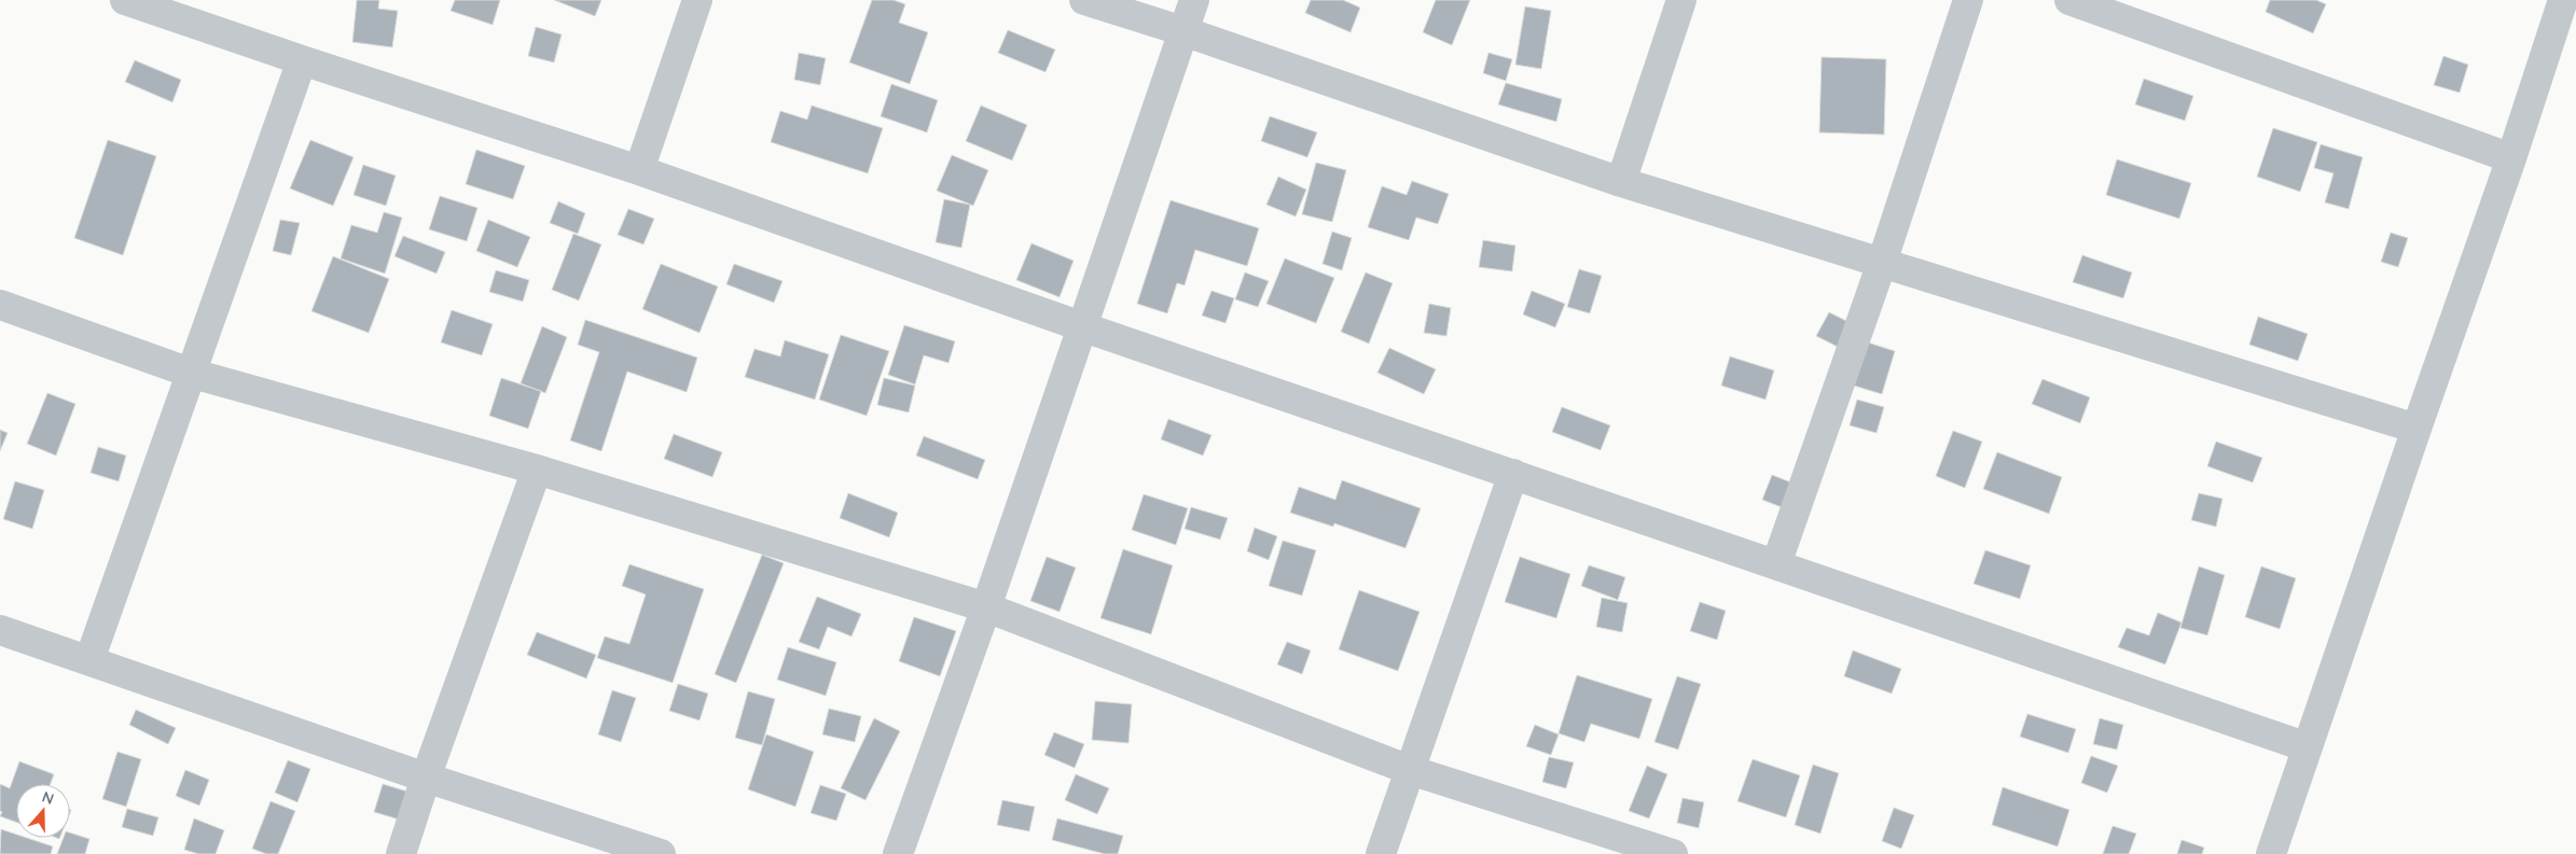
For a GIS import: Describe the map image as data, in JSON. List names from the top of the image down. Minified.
{"north":"top"}
